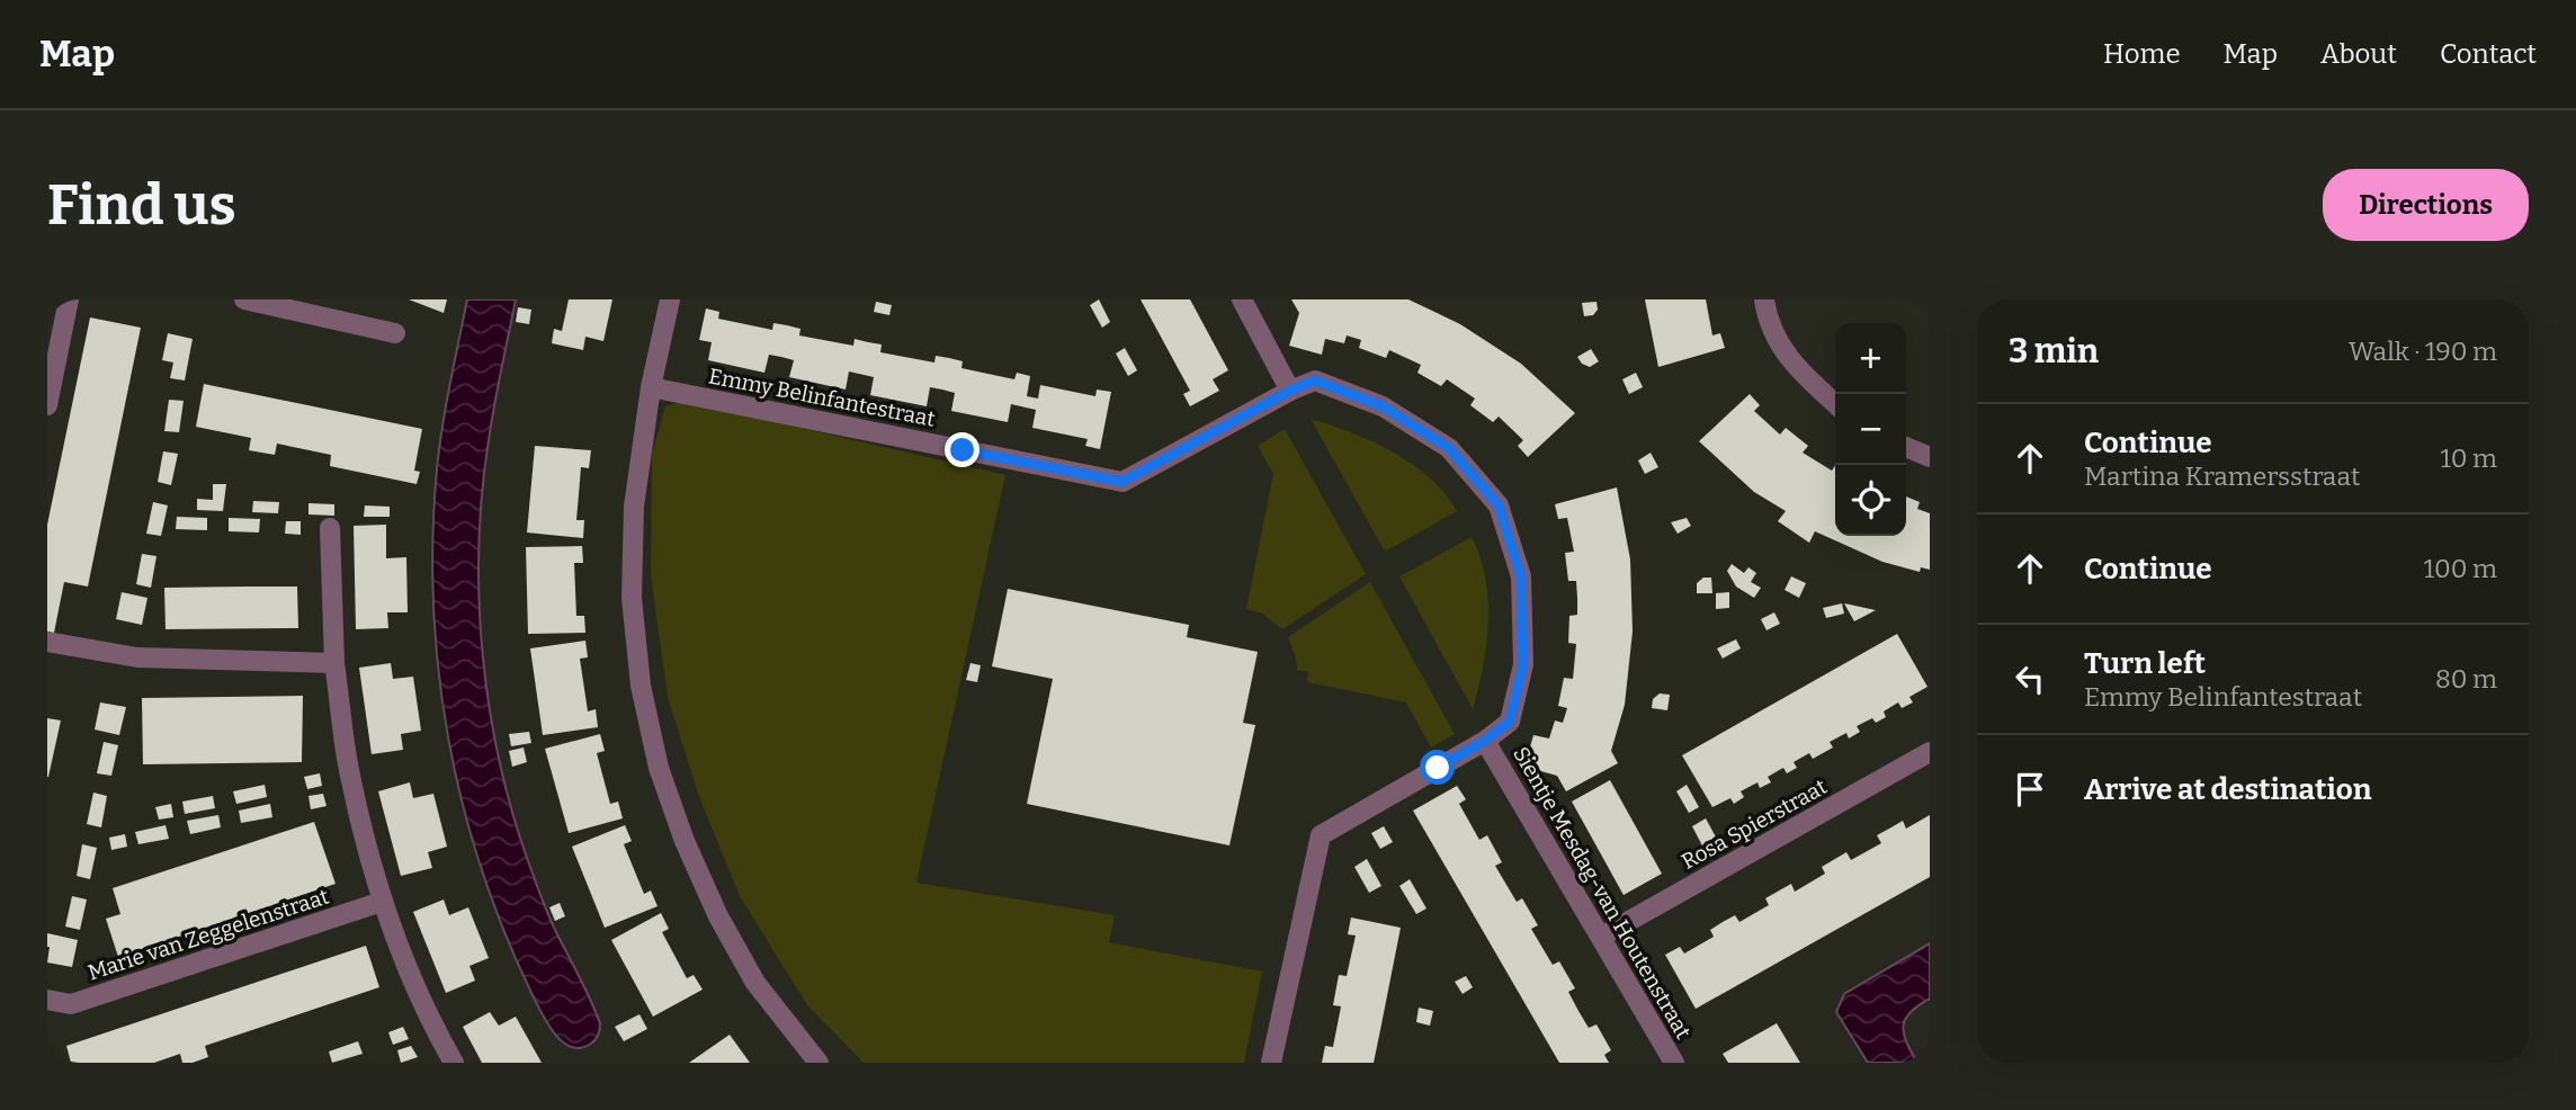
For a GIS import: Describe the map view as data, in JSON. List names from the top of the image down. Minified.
{"streets":{"street":["Emmy Belinfantestraat","Rosa Spierstraat","Sientje Mesdag-van Houtenstraat","Marie van Zeggelenstraat"]},"crossings":[["Emmy Belinfantestraat","Sientje Mesdag-van Houtenstraat"],["Rosa Spierstraat","Sientje Mesdag-van Houtenstraat"]],"page":{"header":"Map","nav":["Home","Map","About","Contact"],"buttons":"Directions","title":"Find us","heading":["3 min","Walk · 190 m"],"map_buttons":["+","−"],"list":[["Continue","Martina Kramersstraat","10 m"],["Continue","100 m"],["Turn left","Emmy Belinfantestraat","80 m"],"Arrive at destination"]}}
